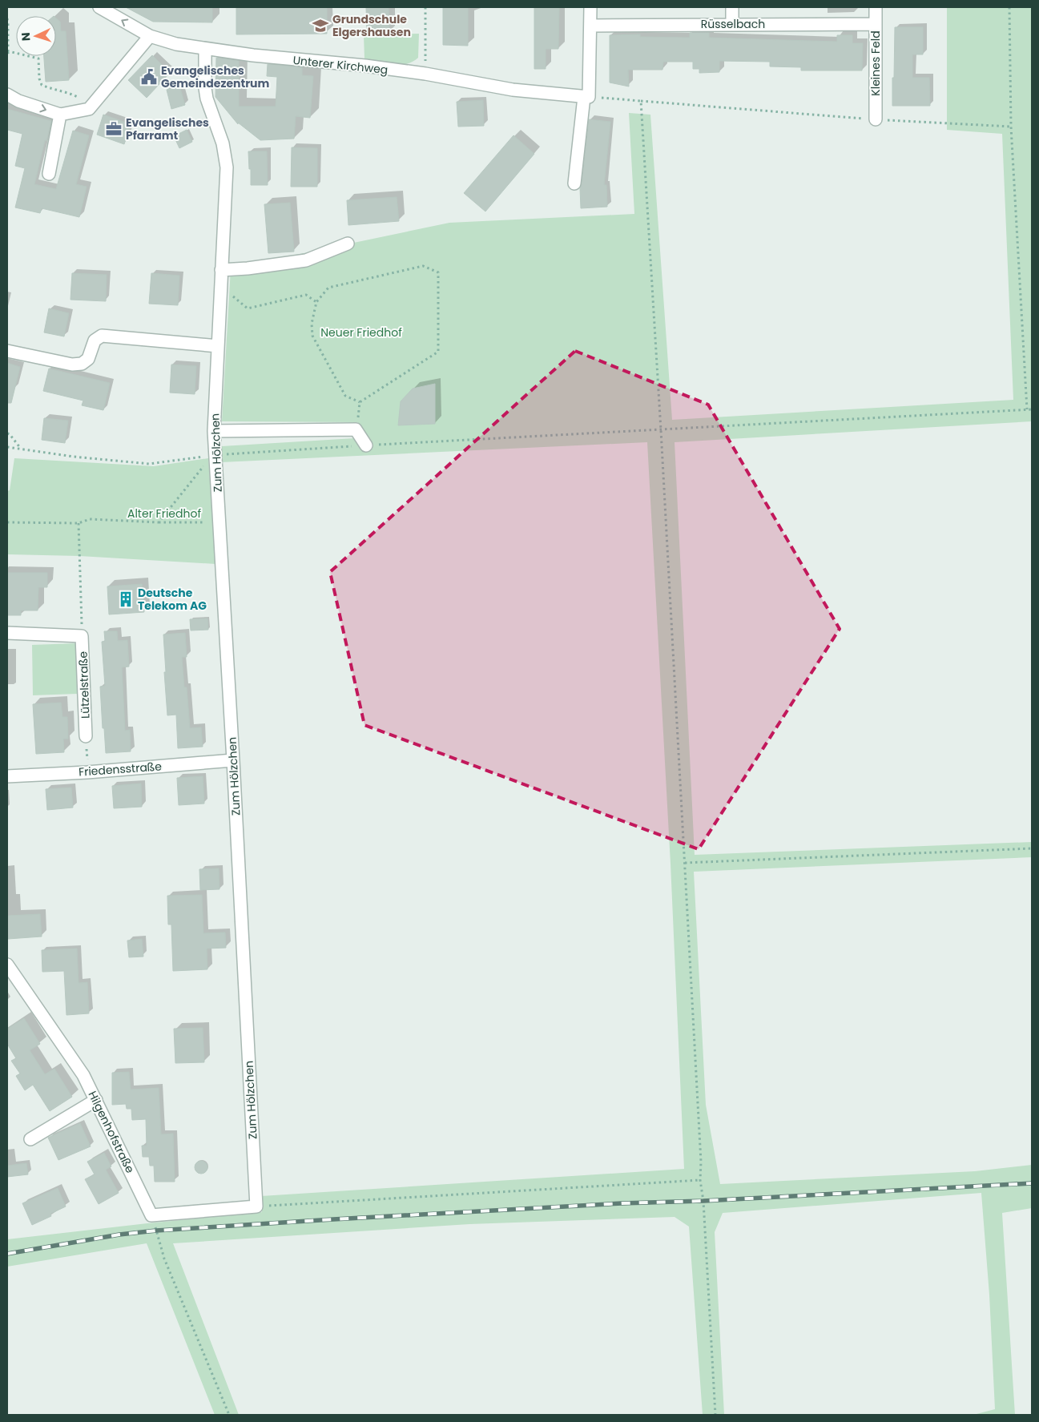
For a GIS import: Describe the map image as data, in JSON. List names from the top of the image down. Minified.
{"streets":{"street":["Rüsselbach","Kleines Feld","Unterer Kirchweg","Zum Hölzchen","Lützelstraße","Friedensstraße","Hilgenhofstraße"]},"crossings":[["Rüsselbach","Kleines Feld"],["Unterer Kirchweg","Zum Hölzchen"],["Zum Hölzchen","Friedensstraße"]],"parks":["Neuer Friedhof","Alter Friedhof"],"places":{"school or university":["Grundschule Elgershausen"],"public building":["Evangelisches Gemeindezentrum"],"office":["Evangelisches Pfarramt"],"building":["Deutsche Telekom AG"]},"north":"left"}
